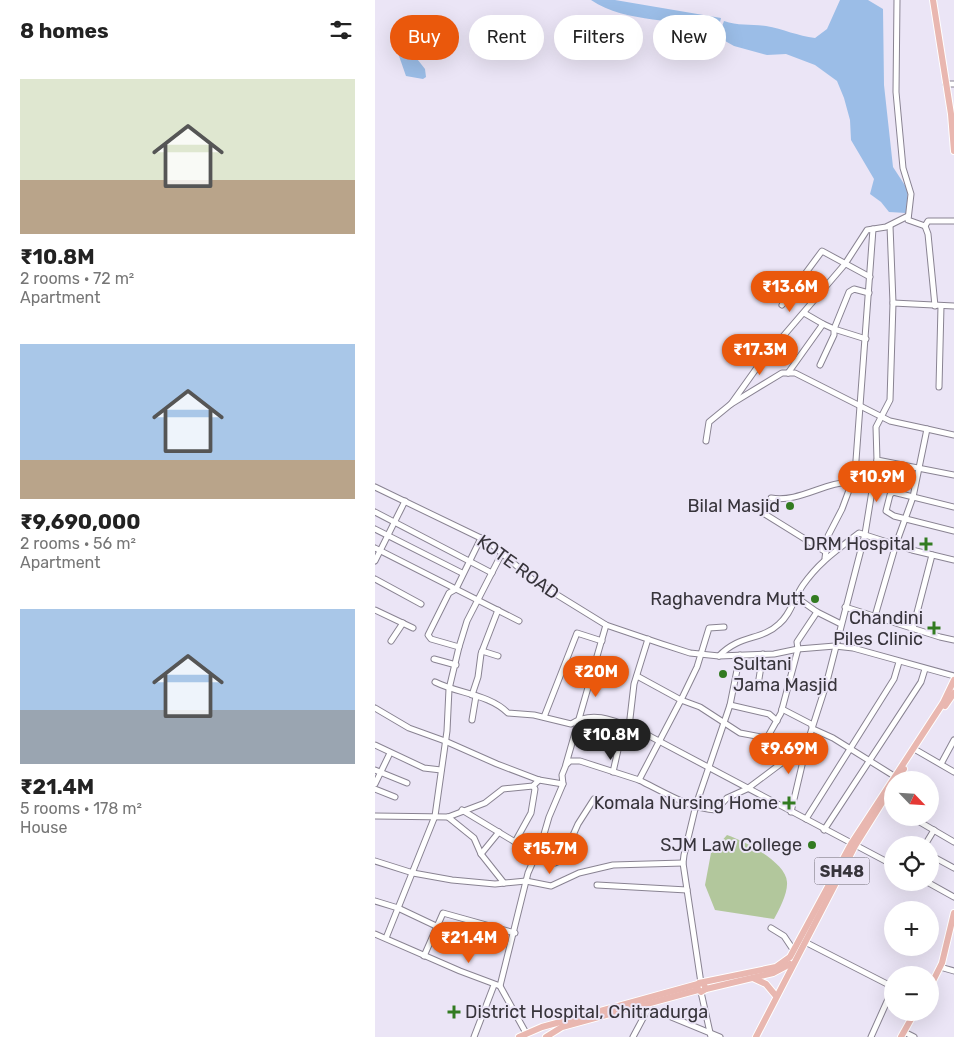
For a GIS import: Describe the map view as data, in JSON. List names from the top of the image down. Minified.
{"streets":{"main road":["SH48"],"street":["KOTE ROAD"]},"crossings":[["KOTE ROAD","SH48"]],"places":{"other":["Bilal Masjid","Raghavendra Mutt","Sultani Jama Masjid","SJM Law College"],"health":["DRM Hospital","Chandini Piles Clinic","Komala Nursing Home","District Hospital, Chitradurga"]},"north":"bottom right","page":{"heading":"8 homes","chip":["Buy","Rent","Filters","New"],"list":[{"name":"₹10.8M","note":"2 rooms · 72 m² · Apartment"},{"name":"₹9,690,000","note":"2 rooms · 56 m² · Apartment"},{"name":"₹21.4M","note":"5 rooms · 178 m² · House"}],"price":["₹13.6M","₹17.3M","₹10.9M","₹20M","₹10.8M","₹9.69M","₹15.7M","₹21.4M"],"map_buttons":["+","−"]}}
